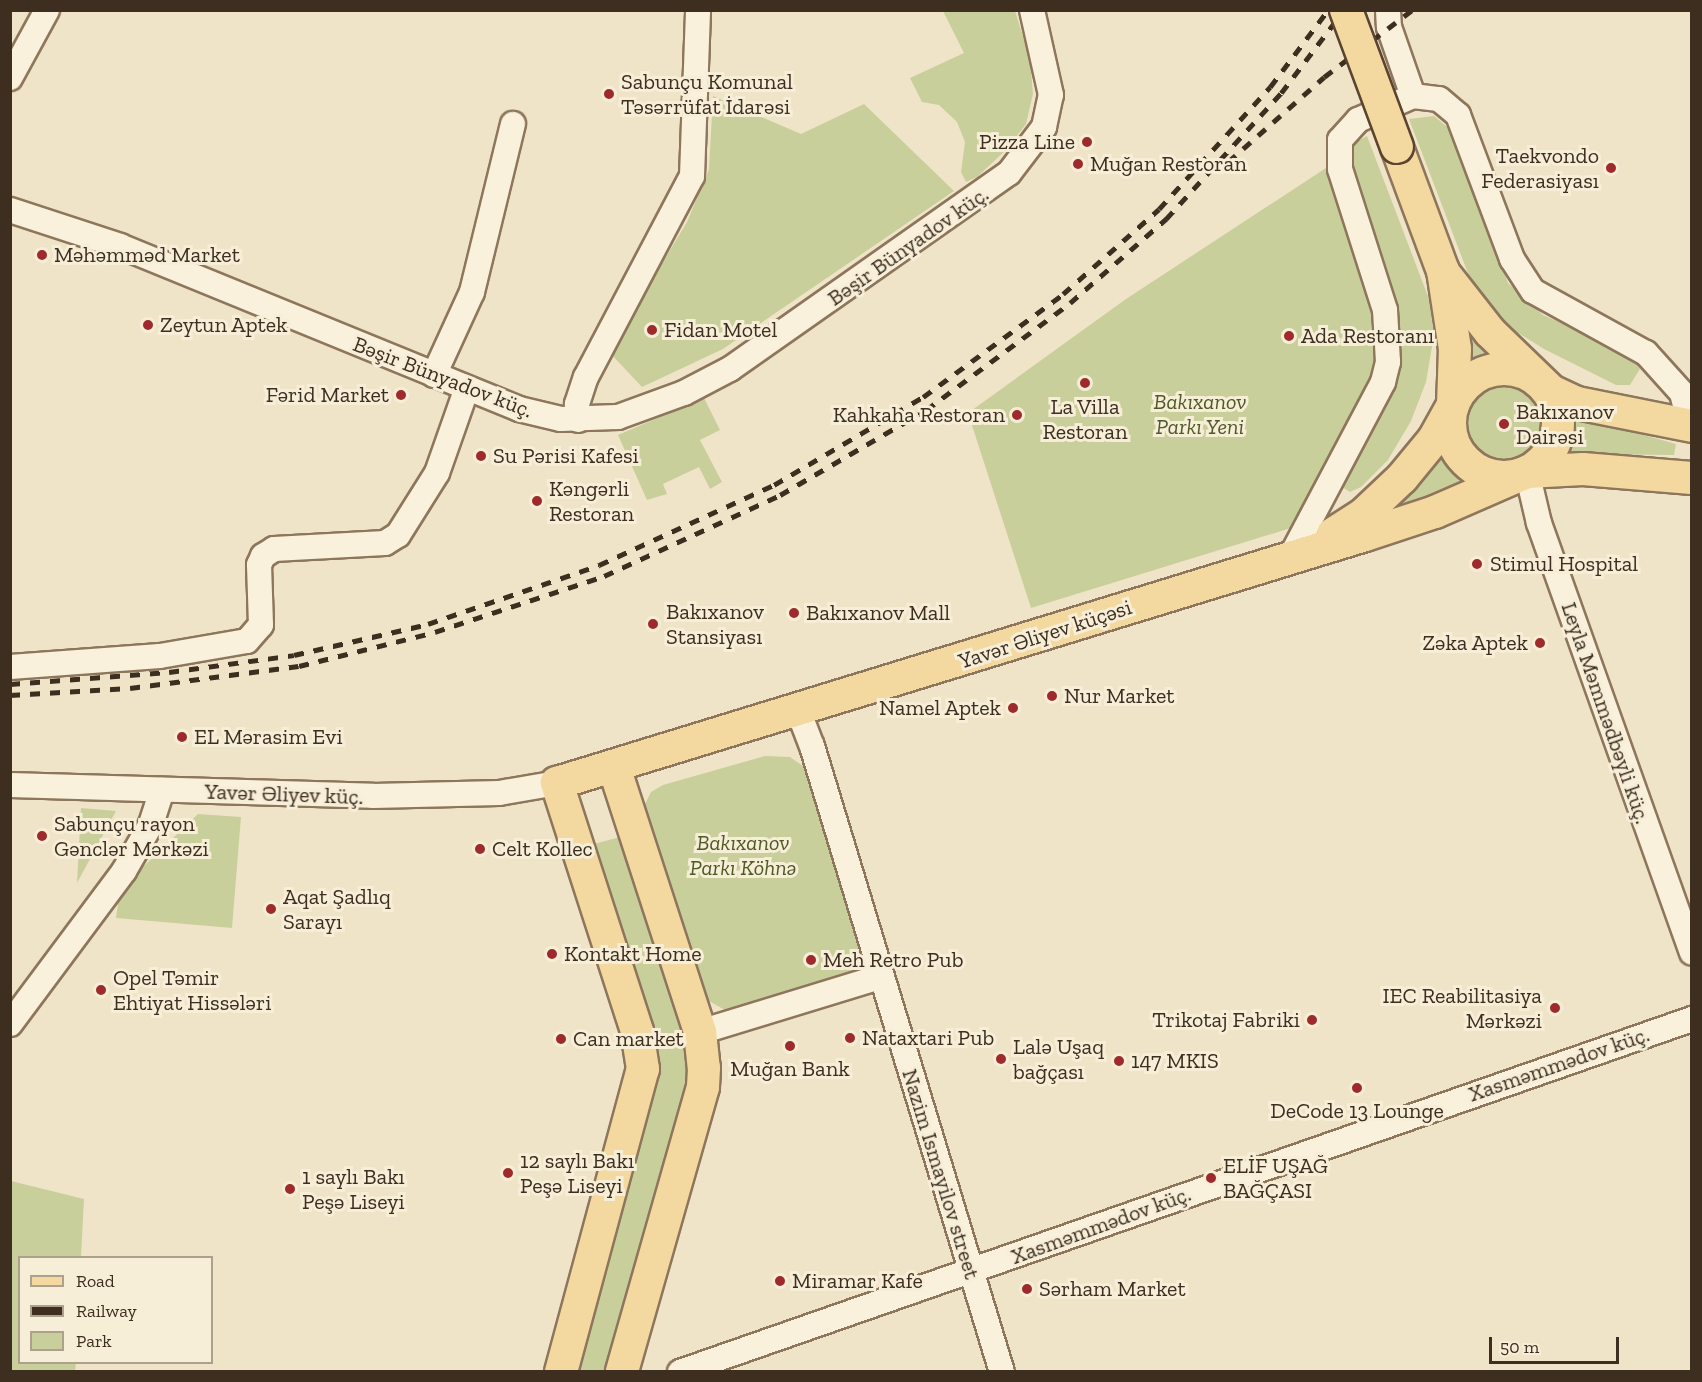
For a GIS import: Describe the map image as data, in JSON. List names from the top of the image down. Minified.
{"streets":{"main road":["Yavər Əliyev küçəsi"],"street":["Bəşir Bünyadov küç.","Leyla Məmmədbəyli küç.","Yavər Əliyev küç.","Xasməmmədov küç.","Nazim Ismayilov street"]},"crossings":[["Yavər Əliyev küçəsi","Nazim Ismayilov street"],["Xasməmmədov küç.","Nazim Ismayilov street"]],"parks":["Bakıxanov Parkı Yeni","Bakıxanov Parkı Köhnə"],"places":["Sabunçu Komunal Təsərrüfat İdarəsi","Pizza Line","Muğan Restoran","Taekvondo Federasiyası","Məhəmməd Market","Zeytun Aptek","Fidan Motel","Ada Restoranı","La Villa Restoran","Fərid Market","Kahkaha Restoran","Bakıxanov Dairəsi","Su Pərisi Kafesi","Kəngərli Restoran","Stimul Hospital","Bakıxanov Mall","Bakıxanov Stansiyası","Zəka Aptek","Nur Market","Namel Aptek","EL Mərasim Evi","Sabunçu rayon Gənclər Mərkəzi","Celt Kollec","Aqat Şadlıq Sarayı","Kontakt Home","Meh Retro Pub","Opel Təmir Ehtiyat Hissələri","IEC Reabilitasiya Mərkəzi","Trikotaj Fabriki","Nataxtari Pub","Can market","Muğan Bank","Lalə Uşaq bağçası","147 MKIS","DeCode 13 Lounge","12 saylı Bakı Peşə Liseyi","ELİF UŞAĞ BAĞÇASI","1 saylı Bakı Peşə Liseyi","Miramar Kafe","Sərham Market"],"legend":["Road","Railway","Park"],"scale_bar":"50 m"}
